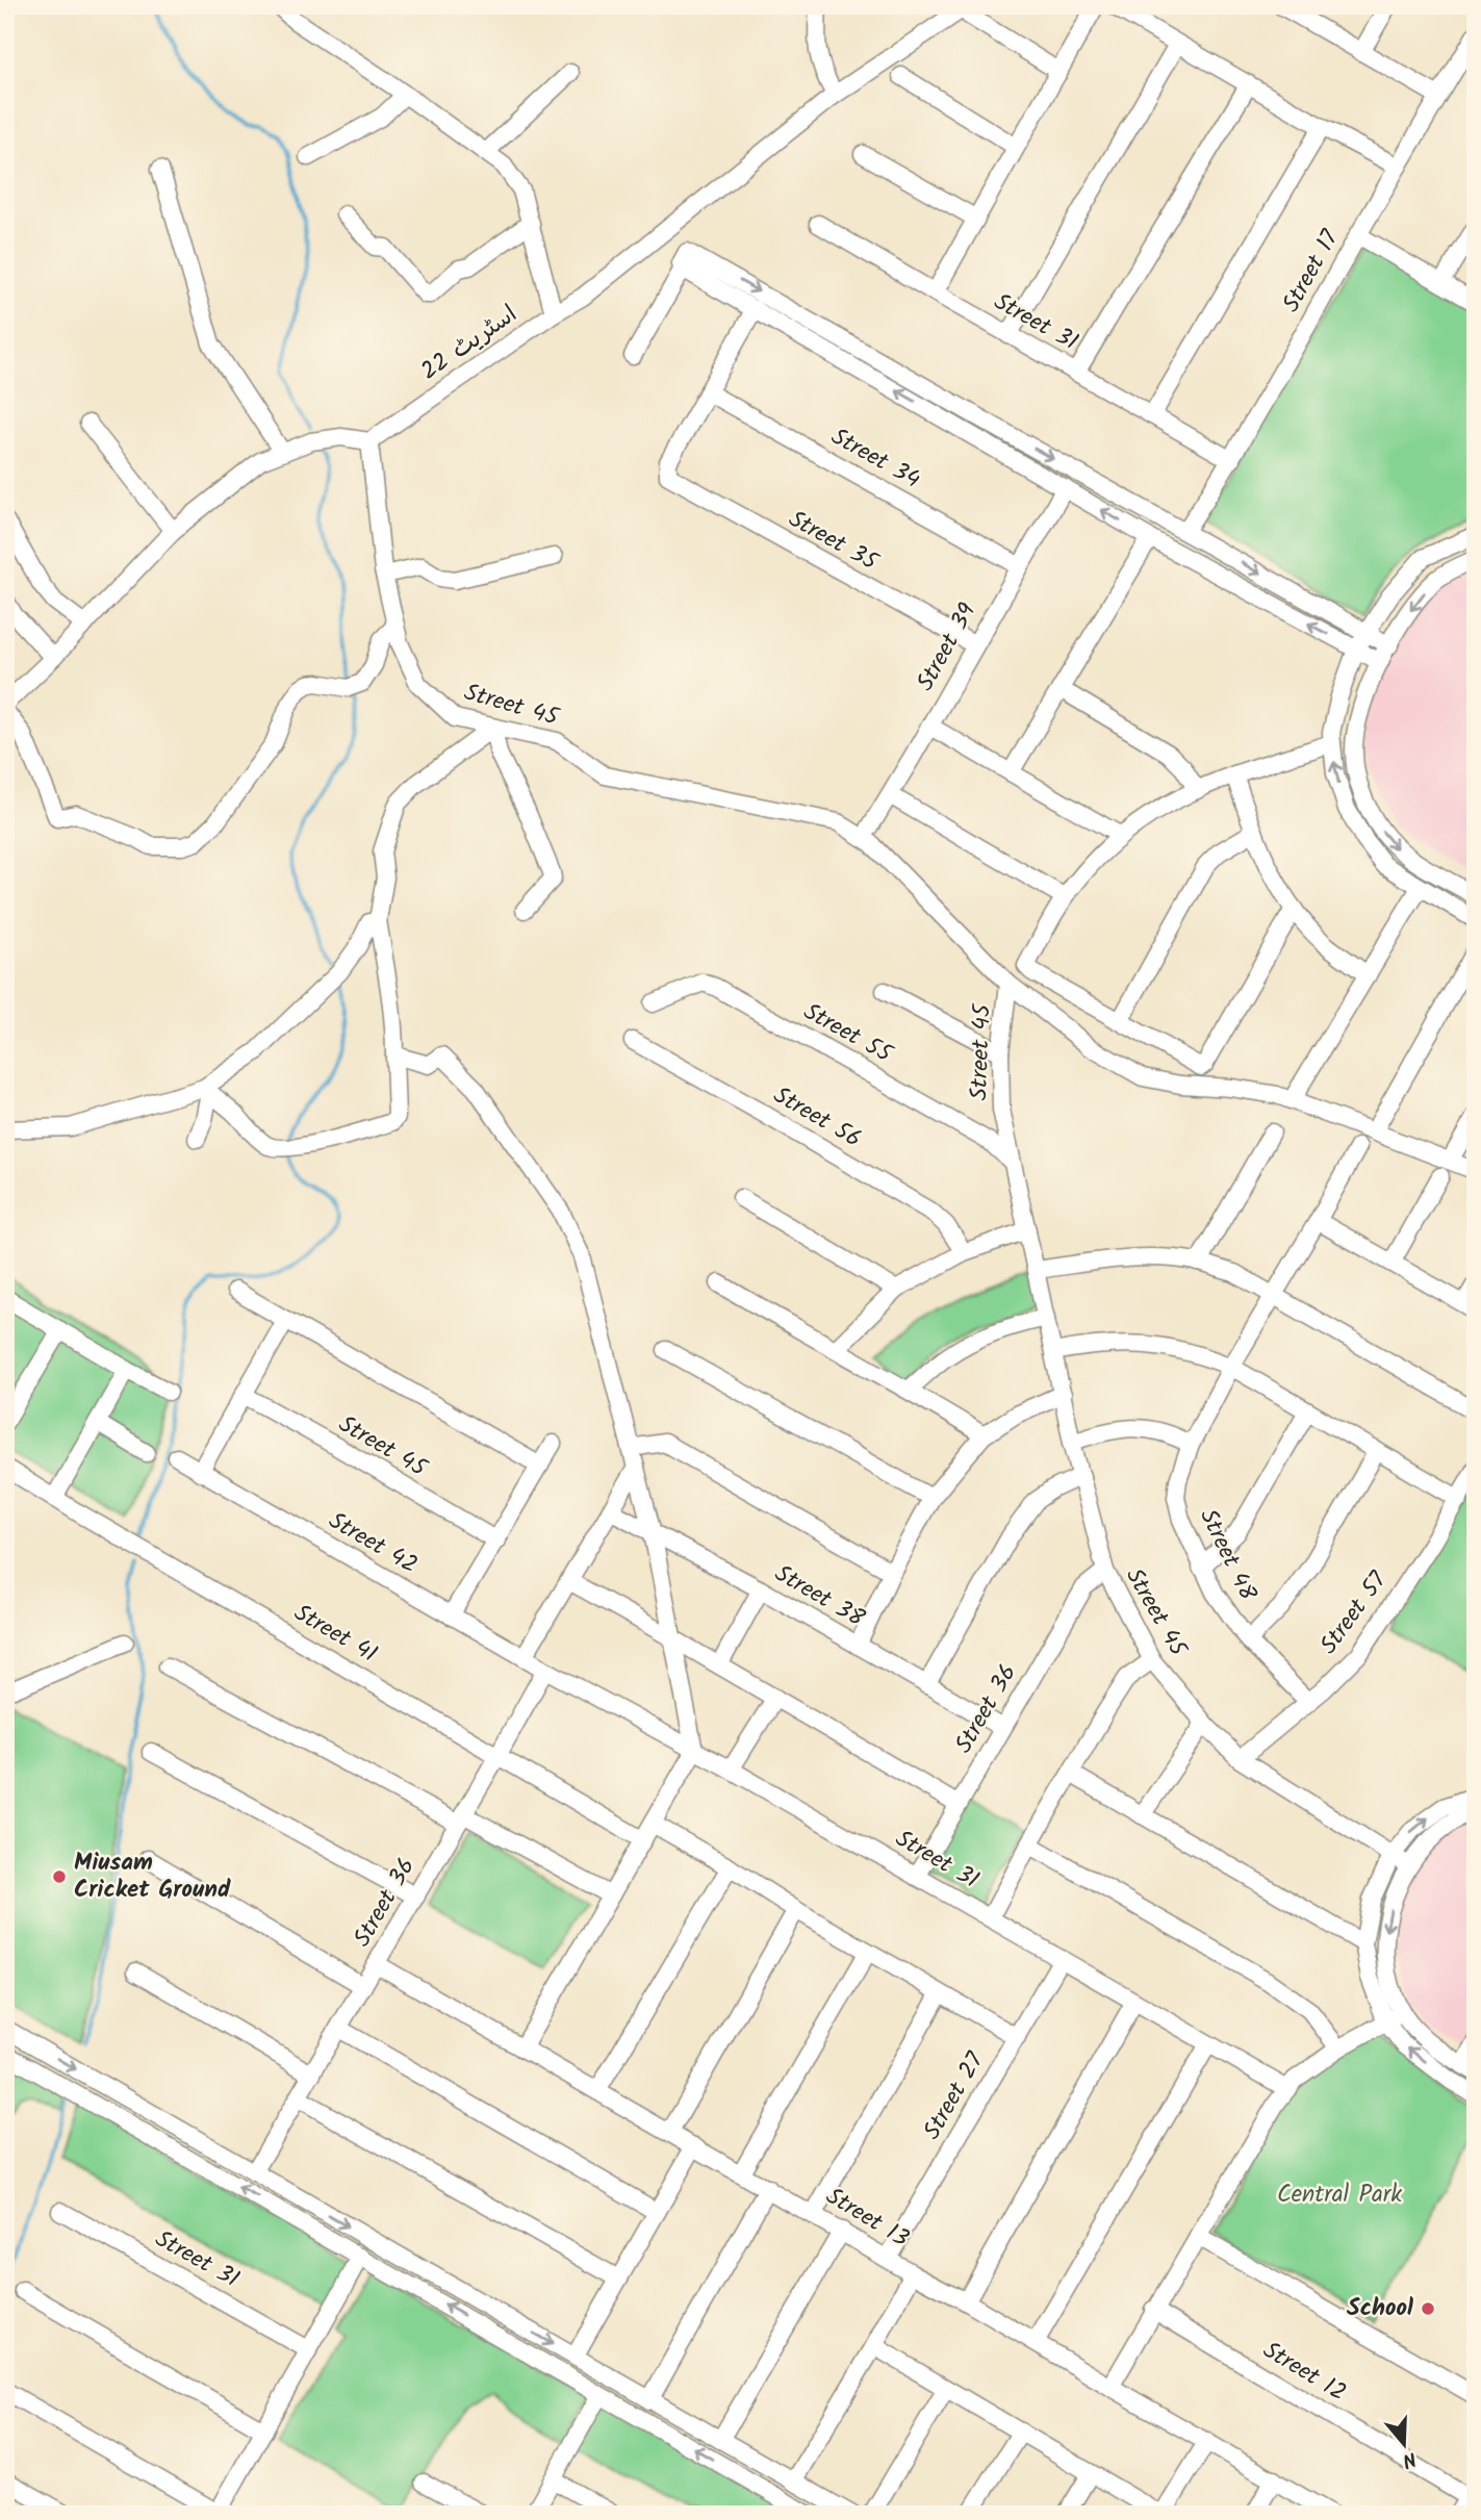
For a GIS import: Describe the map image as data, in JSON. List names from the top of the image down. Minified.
{"streets":{"street":["Street 17","Street 31","اسٹریٹ 22","Street 34","Street 35","Street 39","Street 45","Street 55","Street 56","Street 42","Street 48","Street 38","Street 57","Street 41","Street 36","Street 27","Street 13","Street 12"]},"crossings":[["Street 17","Street 31"],["Street 31","Street 42"],["Street 31","Street 36"],["Street 31","Street 27"],["اسٹریٹ 22","Street 45"],["Street 34","Street 35"],["Street 34","Street 39"],["Street 35","Street 39"],["Street 45","Street 55"],["Street 45","Street 57"],["Street 45","Street 36"],["Street 42","Street 36"],["Street 48","Street 57"],["Street 38","Street 36"],["Street 41","Street 36"],["Street 36","Street 13"],["Street 27","Street 13"]],"parks":["Central Park"],"places":["Miusam Cricket Ground","School"],"north":"bottom"}
